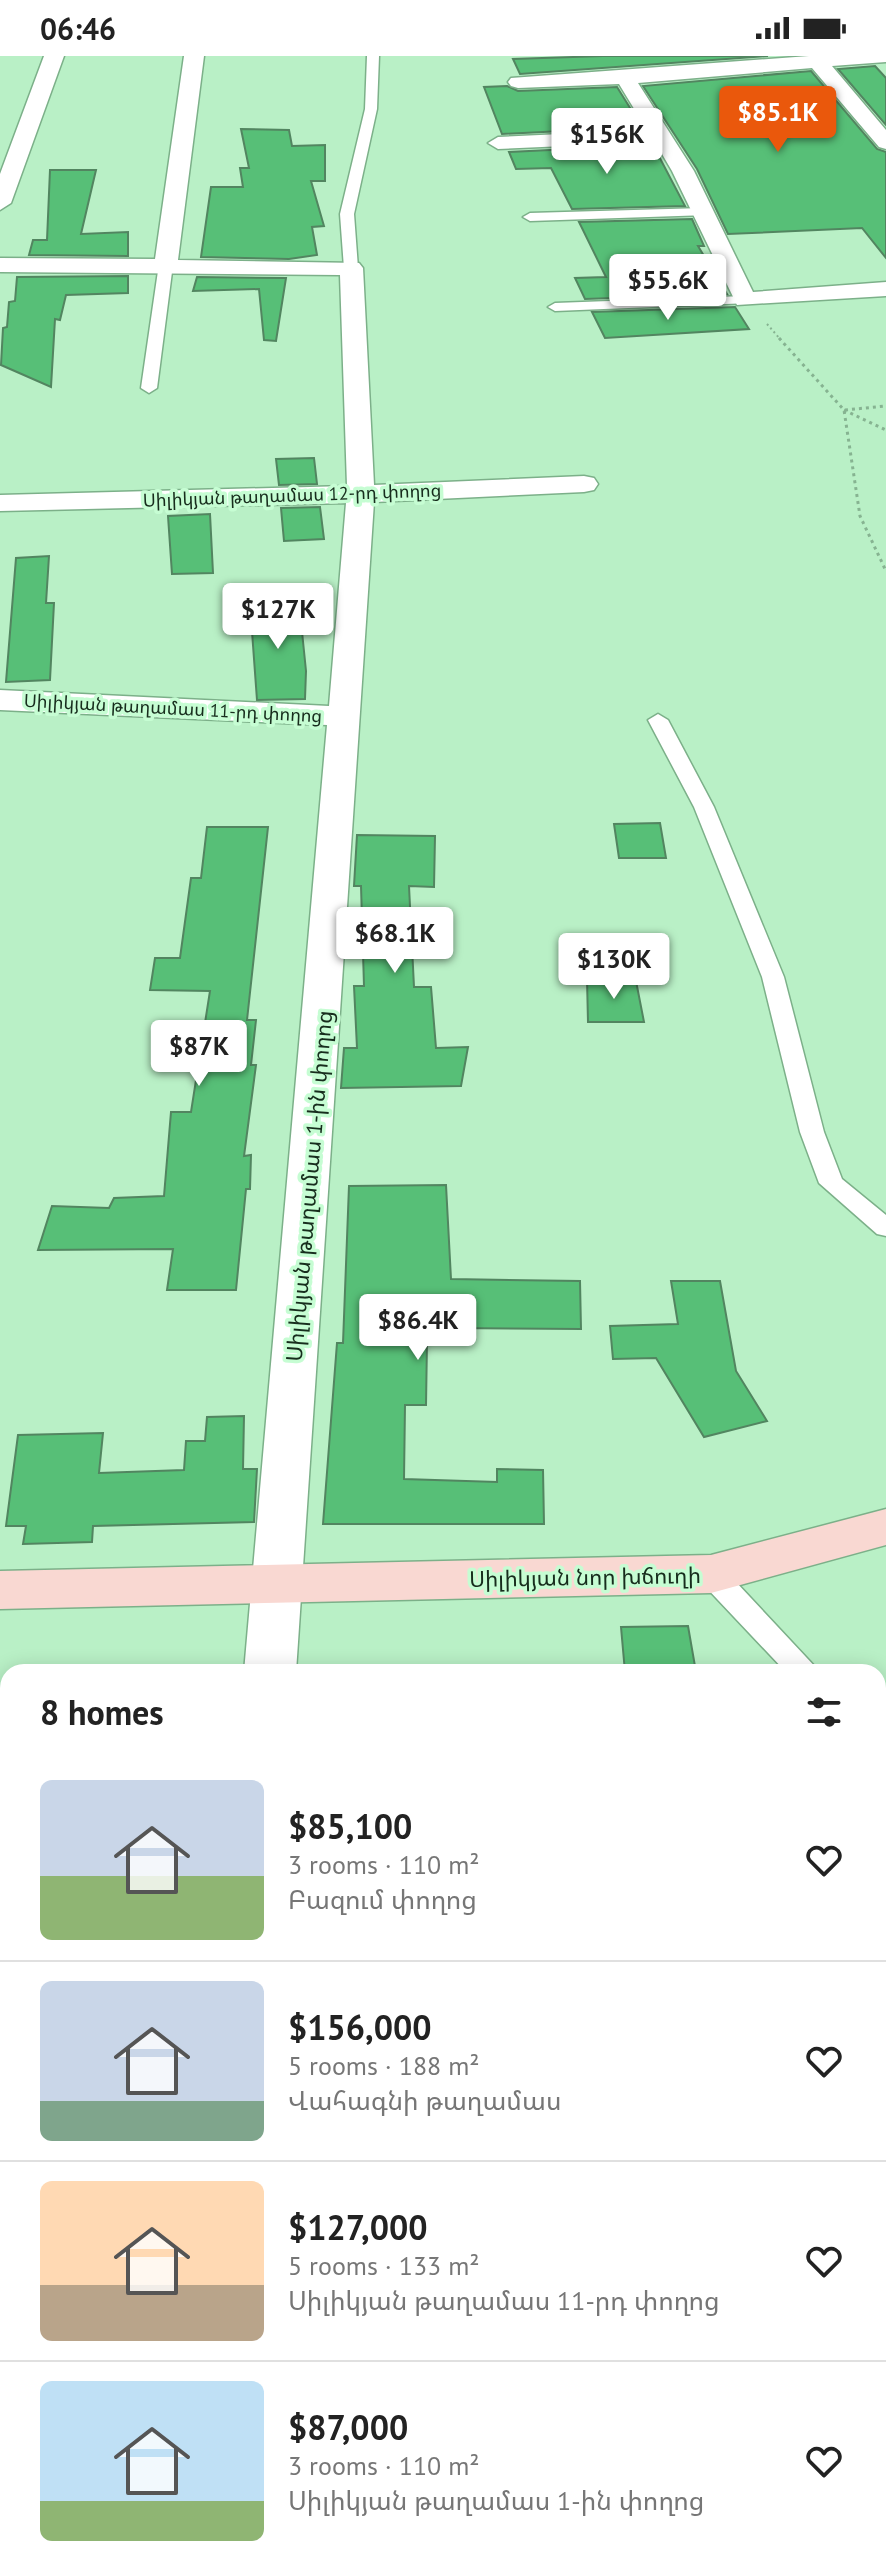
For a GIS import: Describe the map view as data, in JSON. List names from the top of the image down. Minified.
{"streets":{"main road":["Սիլիկյան նոր խճուղի"],"street":["Սիլիկյան թաղամաս 12-րդ փողոց","Սիլիկյան թաղամաս 11-րդ փողոց","Սիլիկյան թաղամաս 1-ին փողոց"]},"crossings":[["Սիլիկյան թաղամաս 12-րդ փողոց","Սիլիկյան թաղամաս 1-ին փողոց"],["Սիլիկյան թաղամաս 11-րդ փողոց","Սիլիկյան թաղամաս 1-ին փողոց"],["Սիլիկյան թաղամաս 1-ին փողոց","Սիլիկյան նոր խճուղի"]],"page":{"status":"06:46","price":["$85.1K","$156K","$55.6K","$127K","$68.1K","$130K","$87K","$86.4K"],"heading":"8 homes","list":[{"name":"$85,100","note":"3 rooms · 110 m² · Բազում փողոց"},{"name":"$156,000","note":"5 rooms · 188 m² · Վահագնի թաղամաս"},{"name":"$127,000","note":"5 rooms · 133 m² · Սիլիկյան թաղամաս 11-րդ փողոց"},{"name":"$87,000","note":"3 rooms · 110 m² · Սիլիկյան թաղամաս 1-ին փողոց"}]}}
